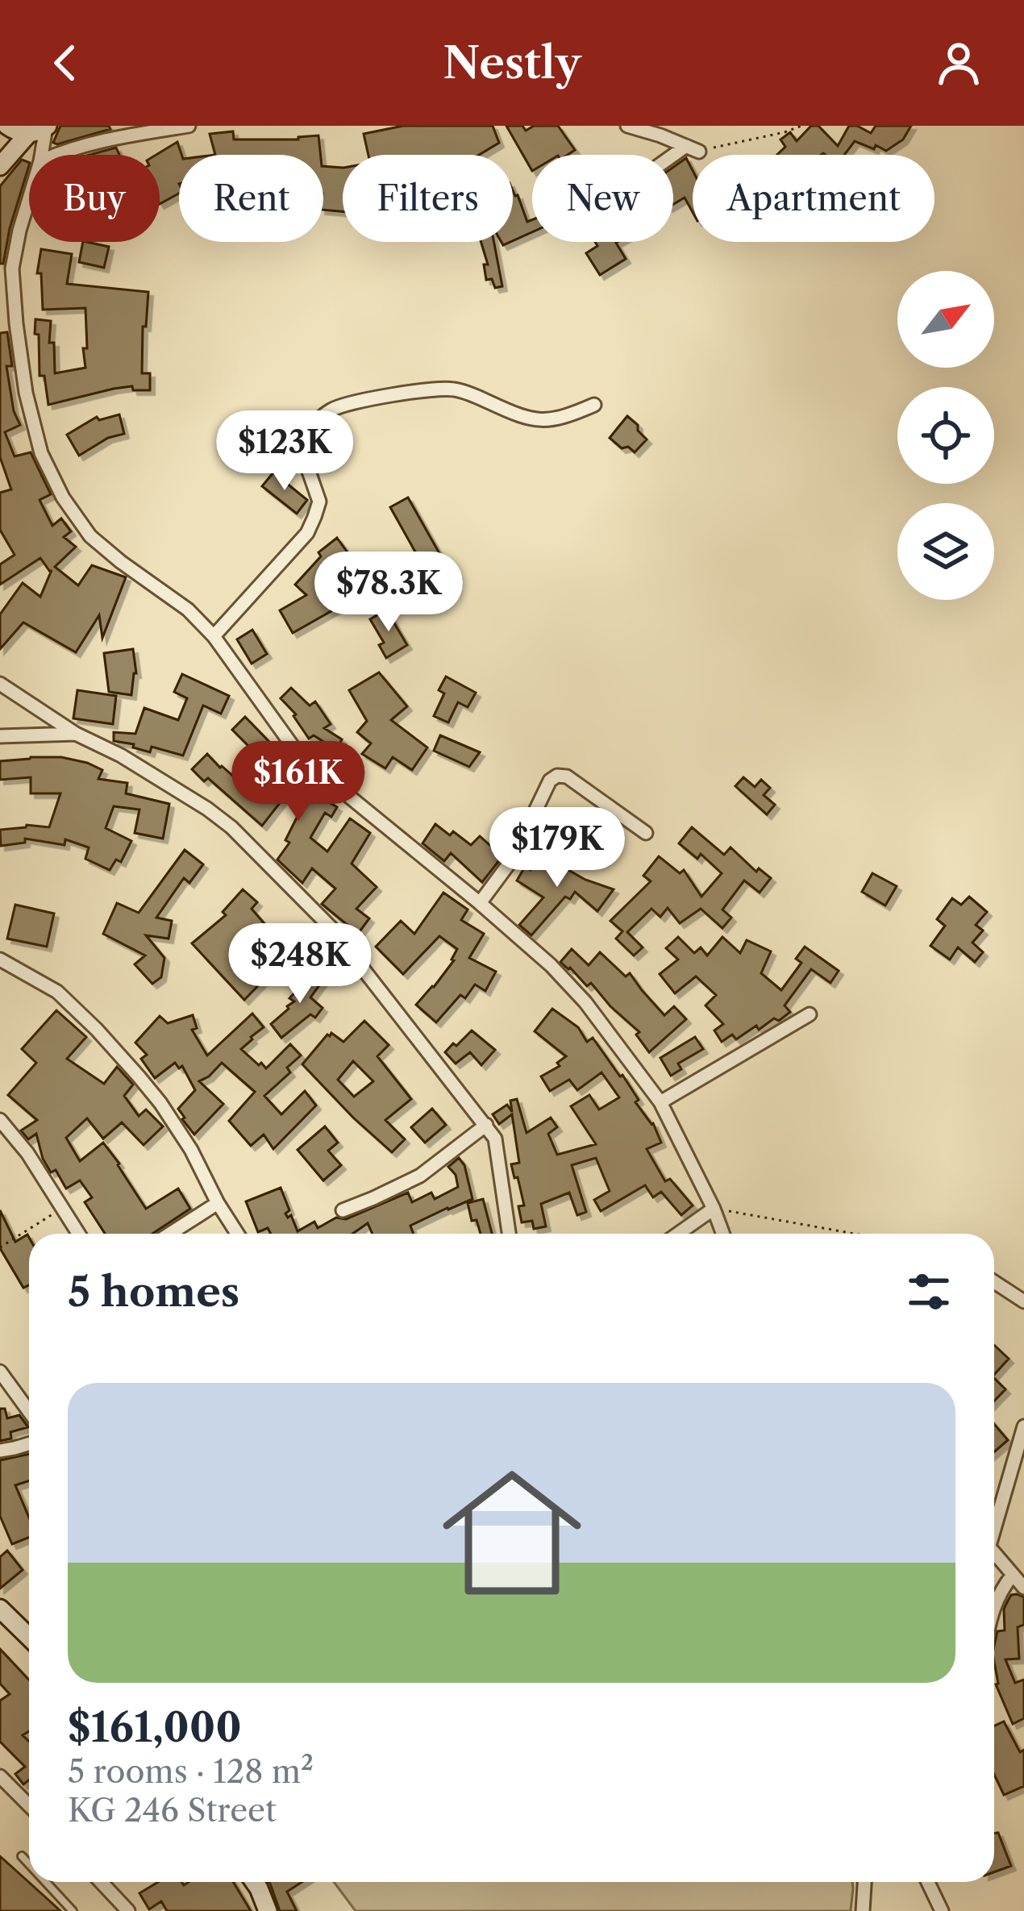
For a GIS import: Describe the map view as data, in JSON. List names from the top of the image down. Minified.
{"north":"top right","page":{"header":"Nestly","chip":["Buy","Rent","Filters","New","Apartment"],"price":["$123K","$78.3K","$161K","$179K","$248K"],"heading":"5 homes","list":[{"name":"$161,000","note":"5 rooms · 128 m² · KG 246 Street"}]}}
